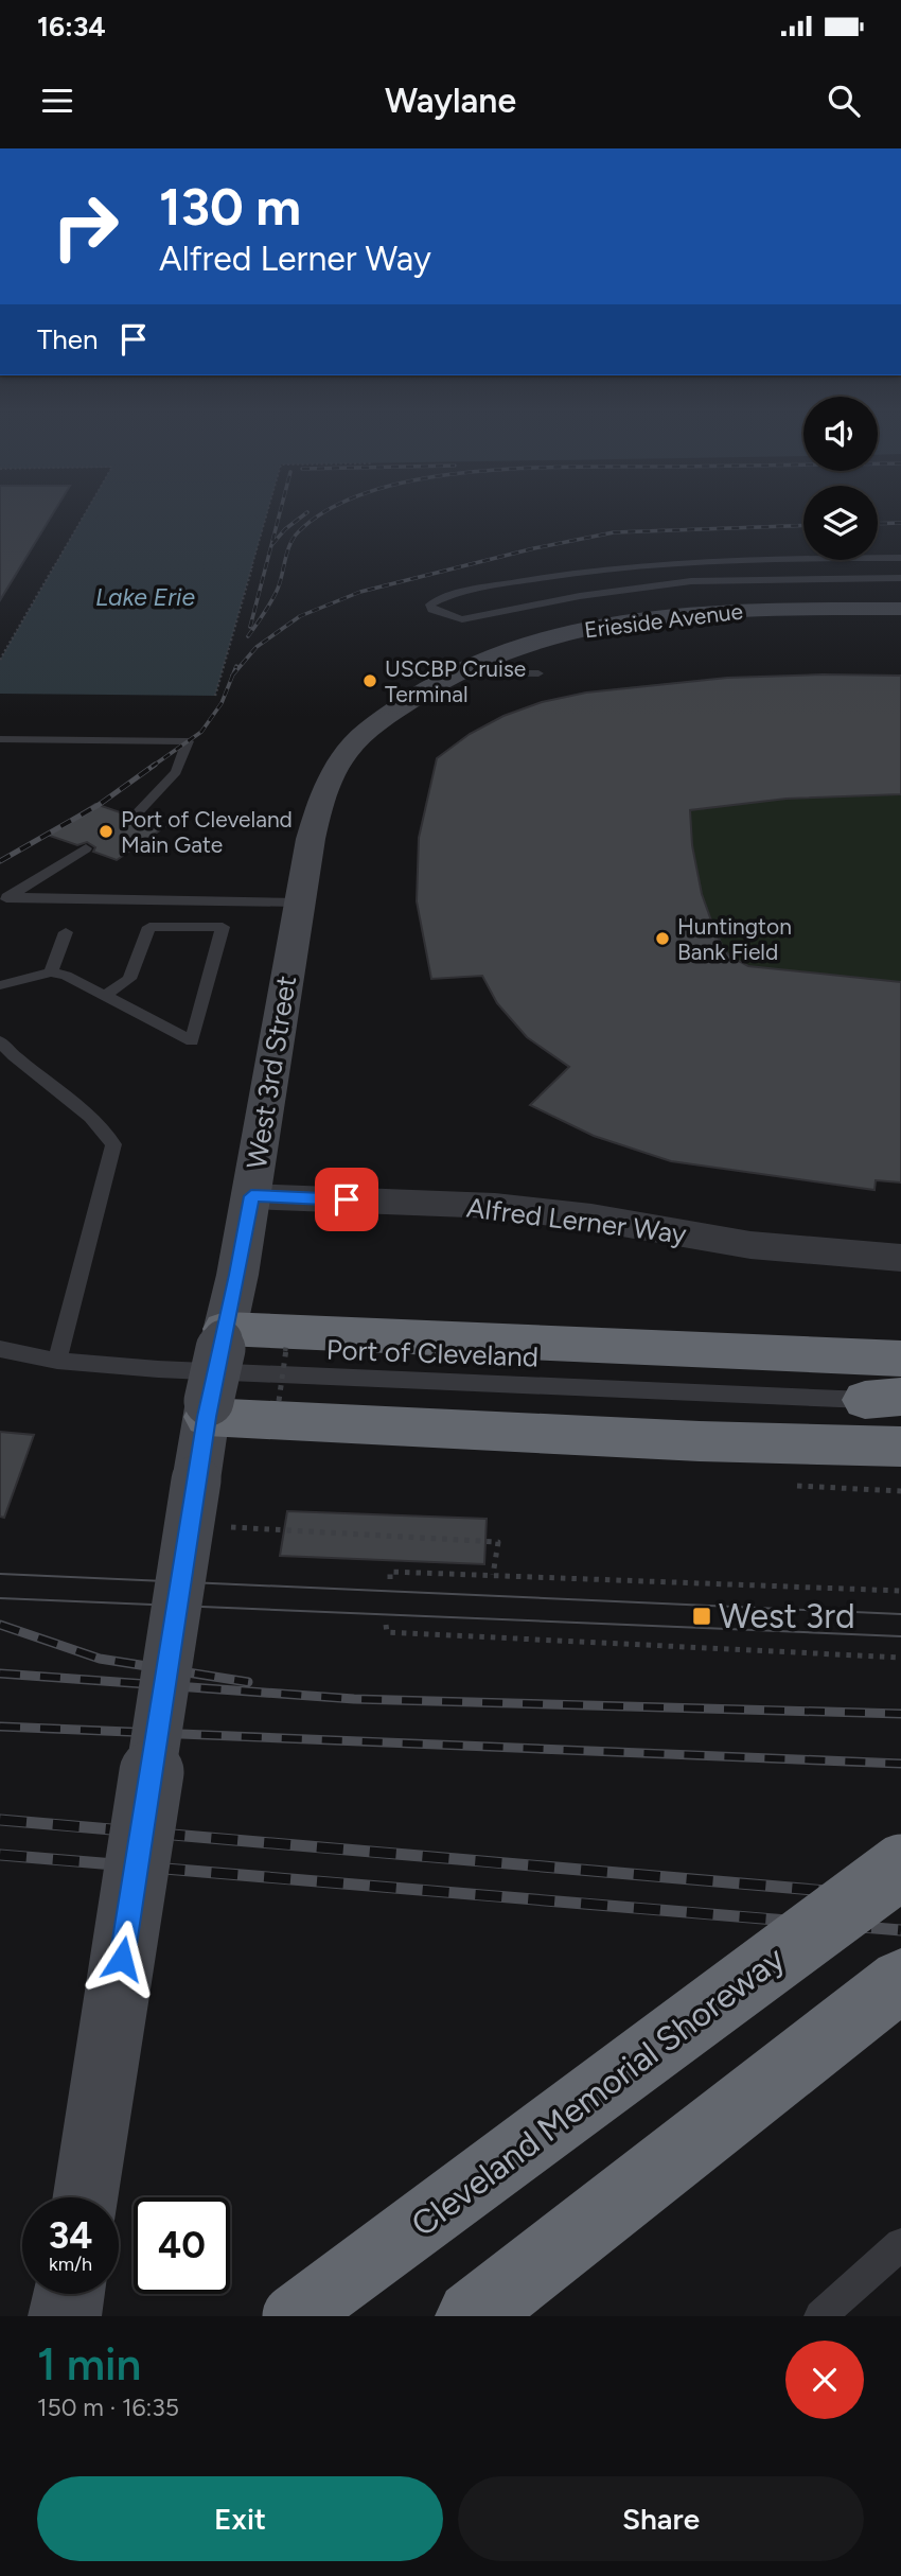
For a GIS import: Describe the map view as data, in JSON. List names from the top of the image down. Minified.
{"streets":{"highway":["Cleveland Memorial Shoreway"],"street":["Erieside Avenue","West 3rd Street","Alfred Lerner Way"],"lane":["Port of Cleveland"]},"crossings":[["Erieside Avenue","West 3rd Street"],["West 3rd Street","Alfred Lerner Way"]],"water":["Lake Erie"],"places":{"other":["USCBP Cruise Terminal","Port of Cleveland Main Gate","Huntington Bank Field"],"transit":["West 3rd"]},"page":{"status":"16:34","header":"Waylane","turn":["130 m","Alfred Lerner Way"],"then":"Then","speed":"34 km/h","limit":"40","heading":["1 min","150 m · 16:35"],"buttons":["Exit","Share"]}}
